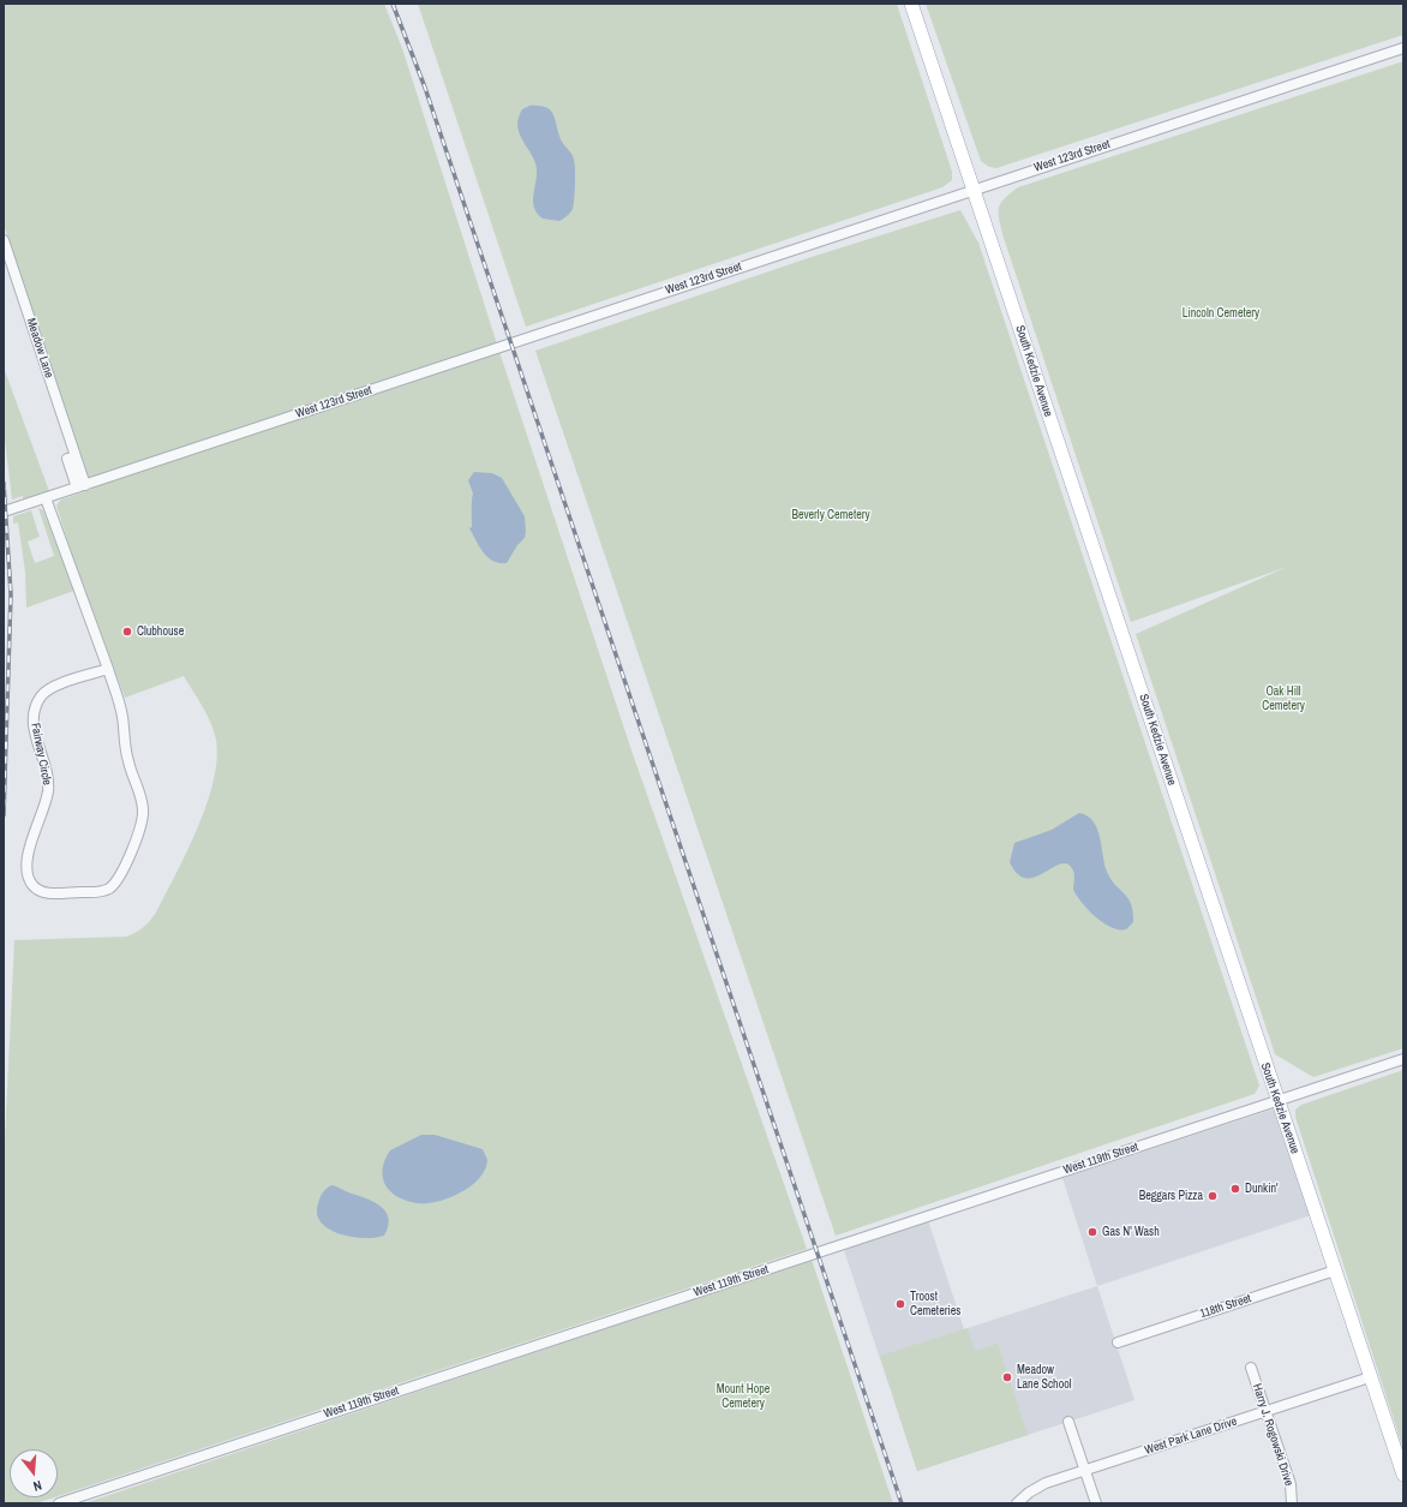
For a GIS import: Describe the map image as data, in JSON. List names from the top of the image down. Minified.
{"streets":{"main road":["South Kedzie Avenue"],"street":["West 123rd Street","Meadow Lane","Fairway Circle","West 119th Street","118th Street","Harry J. Rogowski Drive","West Park Lane Drive"]},"crossings":[["West 123rd Street","Meadow Lane"],["West 123rd Street","South Kedzie Avenue"],["West 123rd Street","Fairway Circle"],["South Kedzie Avenue","West 119th Street"],["South Kedzie Avenue","118th Street"],["South Kedzie Avenue","West Park Lane Drive"],["Harry J. Rogowski Drive","West Park Lane Drive"]],"parks":["Lincoln Cemetery","Beverly Cemetery","Oak Hill Cemetery","Mount Hope Cemetery"],"places":["Clubhouse","Dunkin'","Beggars Pizza","Gas N' Wash","Troost Cemeteries","Meadow Lane School"],"north":"bottom"}
